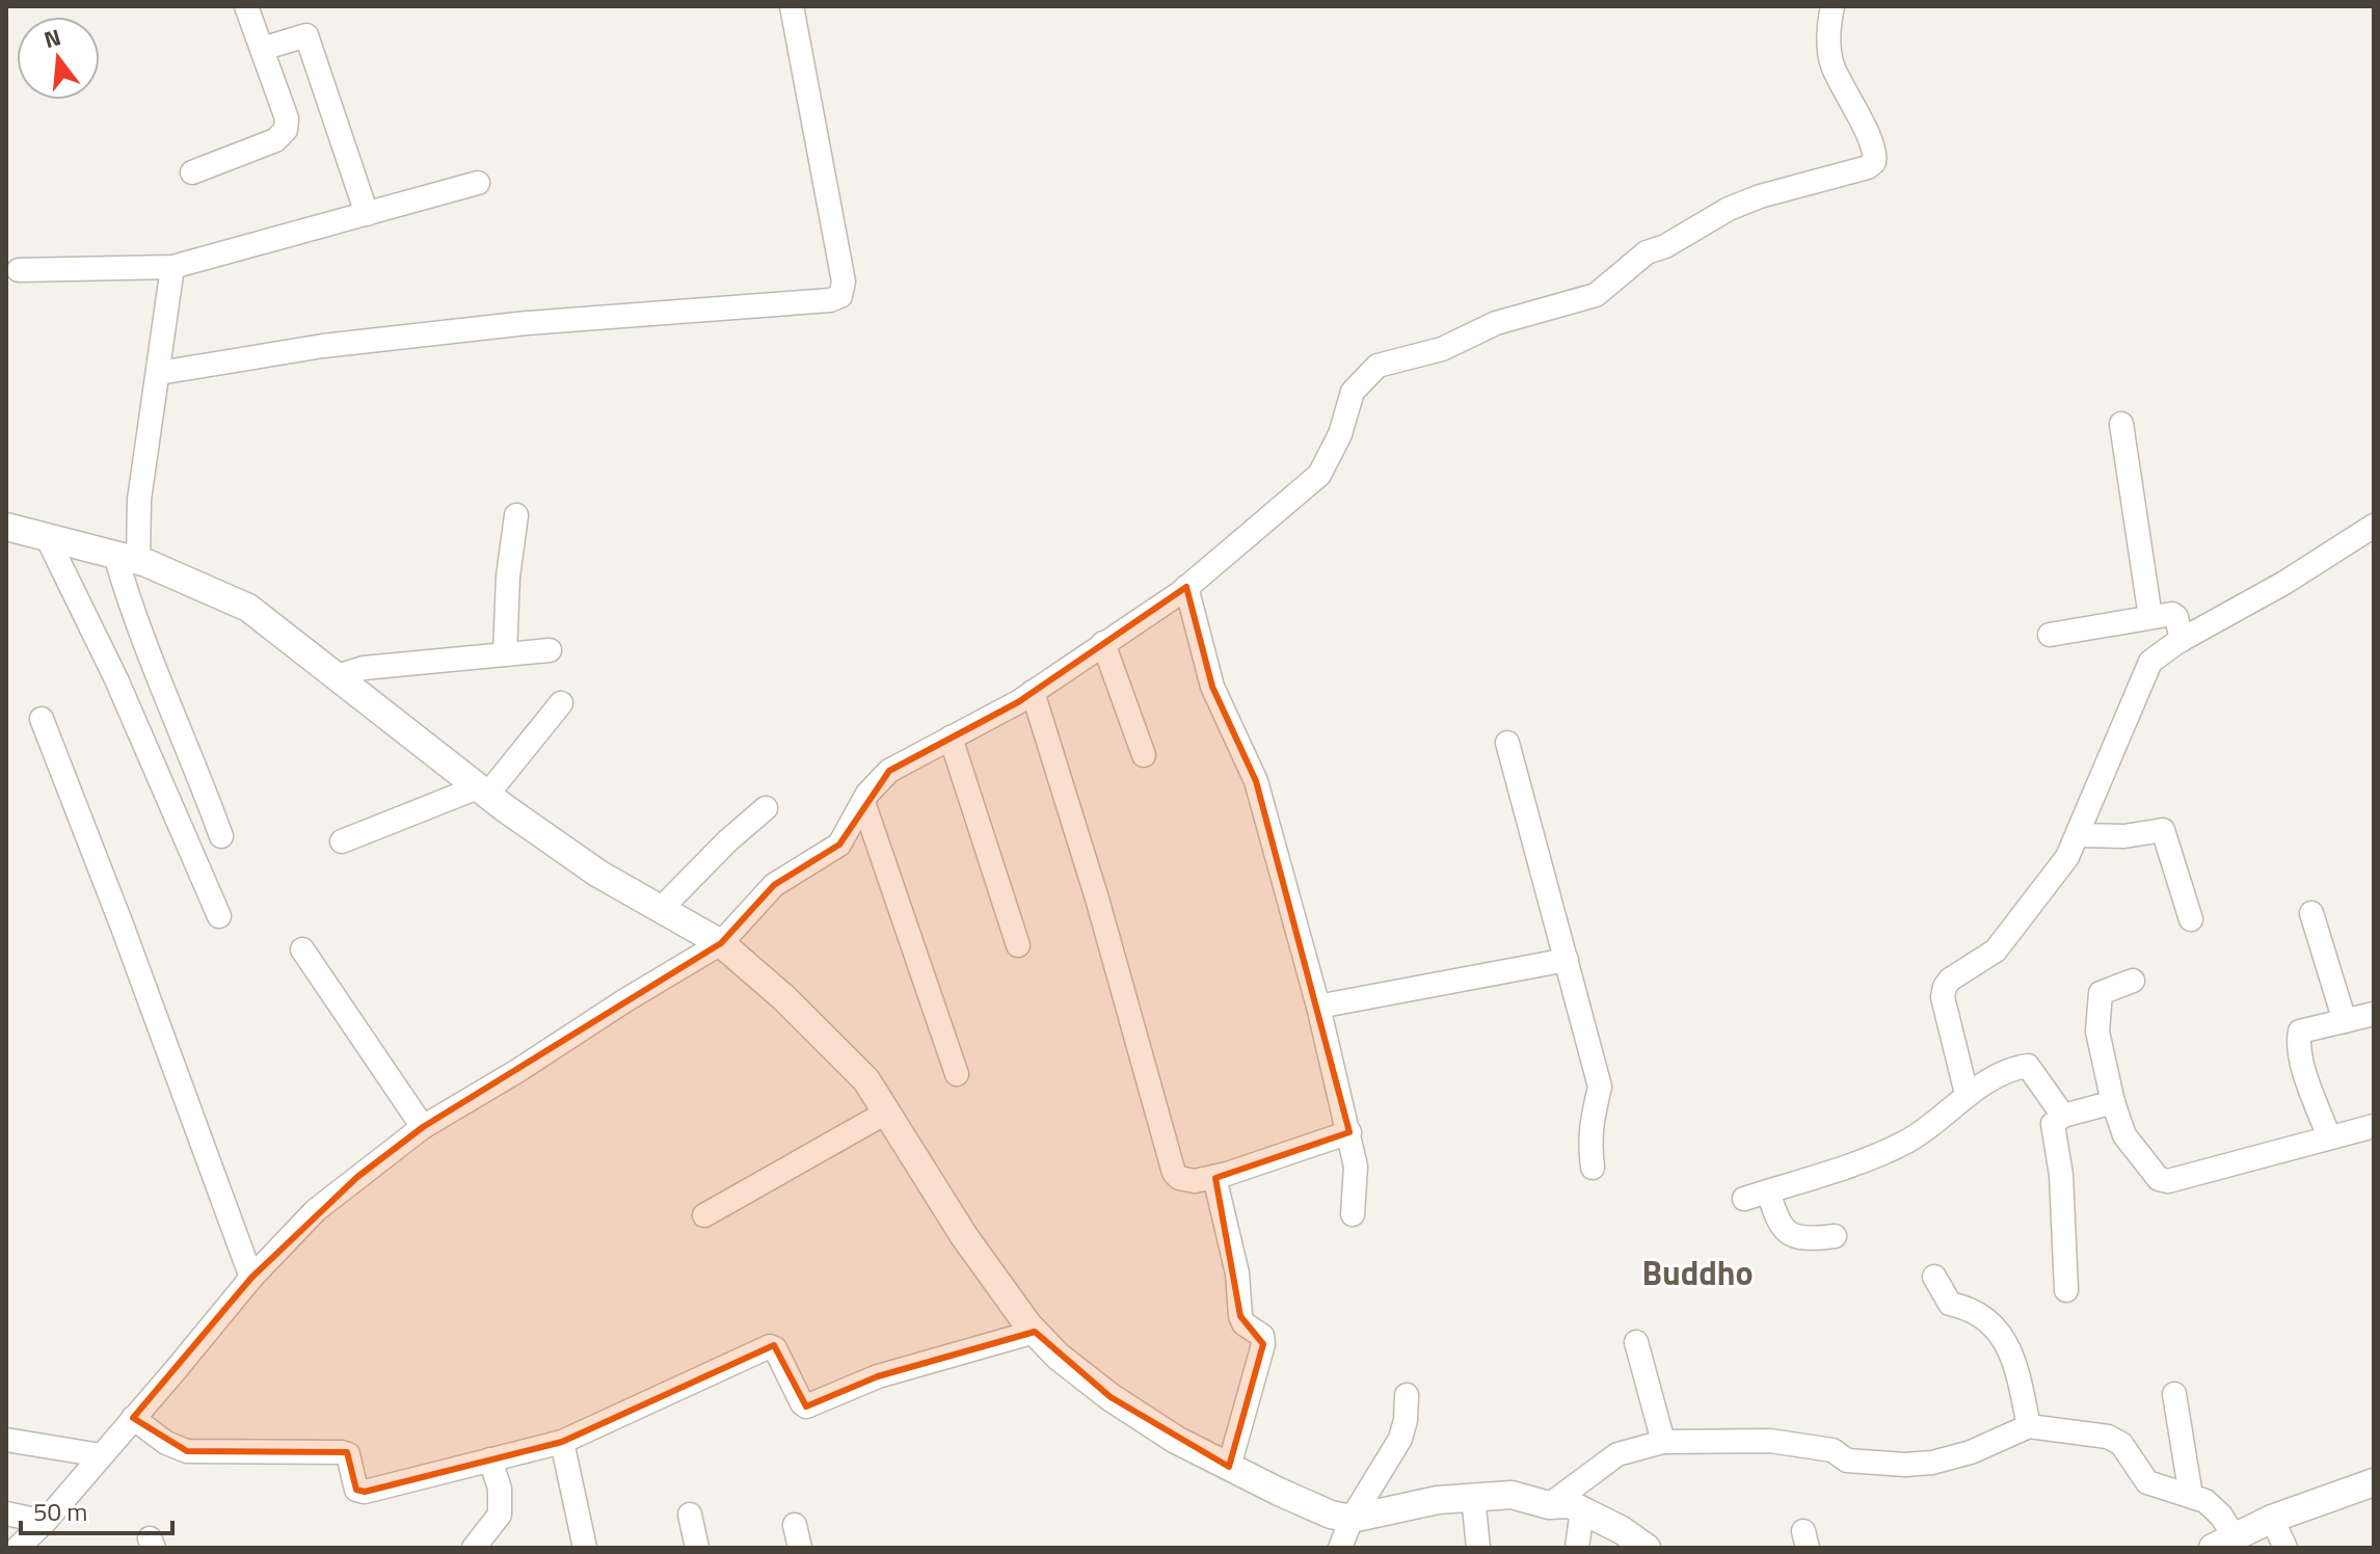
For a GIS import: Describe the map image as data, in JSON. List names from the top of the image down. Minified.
{"districts":["Buddho"],"scale_bar":"50 m","north":"top"}
